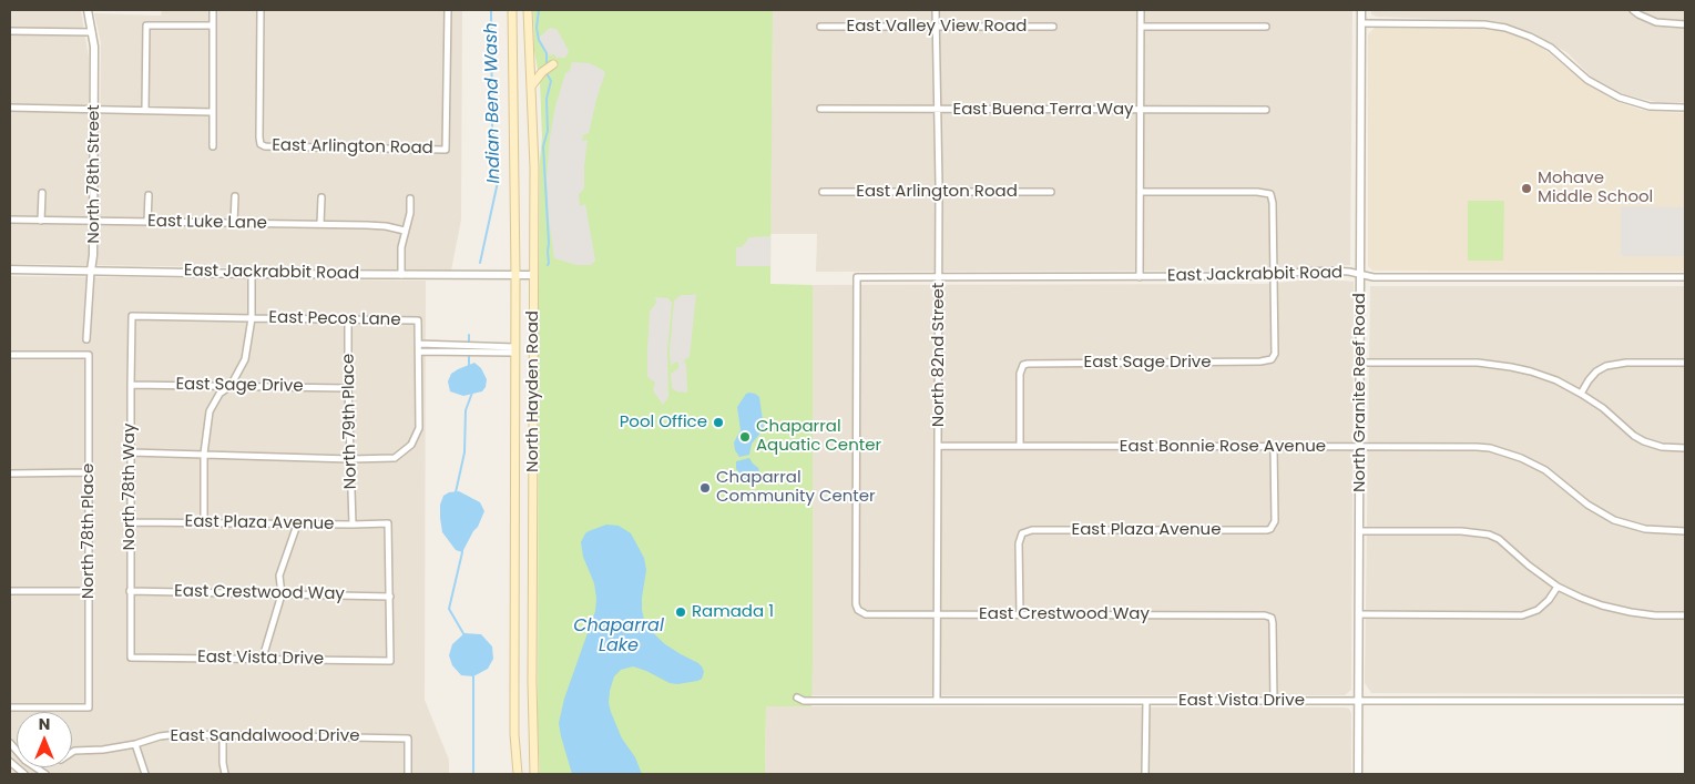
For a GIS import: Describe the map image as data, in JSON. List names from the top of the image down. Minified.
{"streets":{"main road":["North Hayden Road"],"street":["East Valley View Road","East Buena Terra Way","East Arlington Road","North 78th Street","East Luke Lane","East Jackrabbit Road","East Pecos Lane","North 82nd Street","East Sage Drive","North Granite Reef Road","North 79th Place","East Bonnie Rose Avenue","North 78th Way","East Plaza Avenue","North 78th Place","East Crestwood Way","East Vista Drive","East Sandalwood Drive"]},"crossings":[["East Valley View Road","North 82nd Street"],["East Buena Terra Way","North 82nd Street"],["East Arlington Road","North 82nd Street"],["North 78th Street","East Luke Lane"],["North 78th Street","East Jackrabbit Road"],["East Jackrabbit Road","North 82nd Street"],["East Jackrabbit Road","East Sage Drive"],["East Jackrabbit Road","North Hayden Road"],["East Jackrabbit Road","North Granite Reef Road"],["East Jackrabbit Road","East Crestwood Way"],["East Pecos Lane","North Hayden Road"],["East Pecos Lane","North 79th Place"],["East Pecos Lane","North 78th Way"],["North 82nd Street","East Bonnie Rose Avenue"],["North 82nd Street","East Crestwood Way"],["North 82nd Street","East Vista Drive"],["East Sage Drive","North 79th Place"],["East Sage Drive","East Bonnie Rose Avenue"],["East Sage Drive","North 78th Way"],["North Granite Reef Road","East Bonnie Rose Avenue"],["North Granite Reef Road","East Vista Drive"],["North 79th Place","East Plaza Avenue"],["East Bonnie Rose Avenue","East Plaza Avenue"],["North 78th Way","East Plaza Avenue"],["North 78th Way","East Crestwood Way"],["North 78th Way","East Vista Drive"],["East Plaza Avenue","East Crestwood Way"],["East Plaza Avenue","East Vista Drive"],["East Crestwood Way","East Vista Drive"]],"water":["Indian Bend Wash","Chaparral Lake"],"places":["Mohave Middle School","Pool Office","Chaparral Aquatic Center","Chaparral Community Center","Ramada 1"],"north":"top"}
